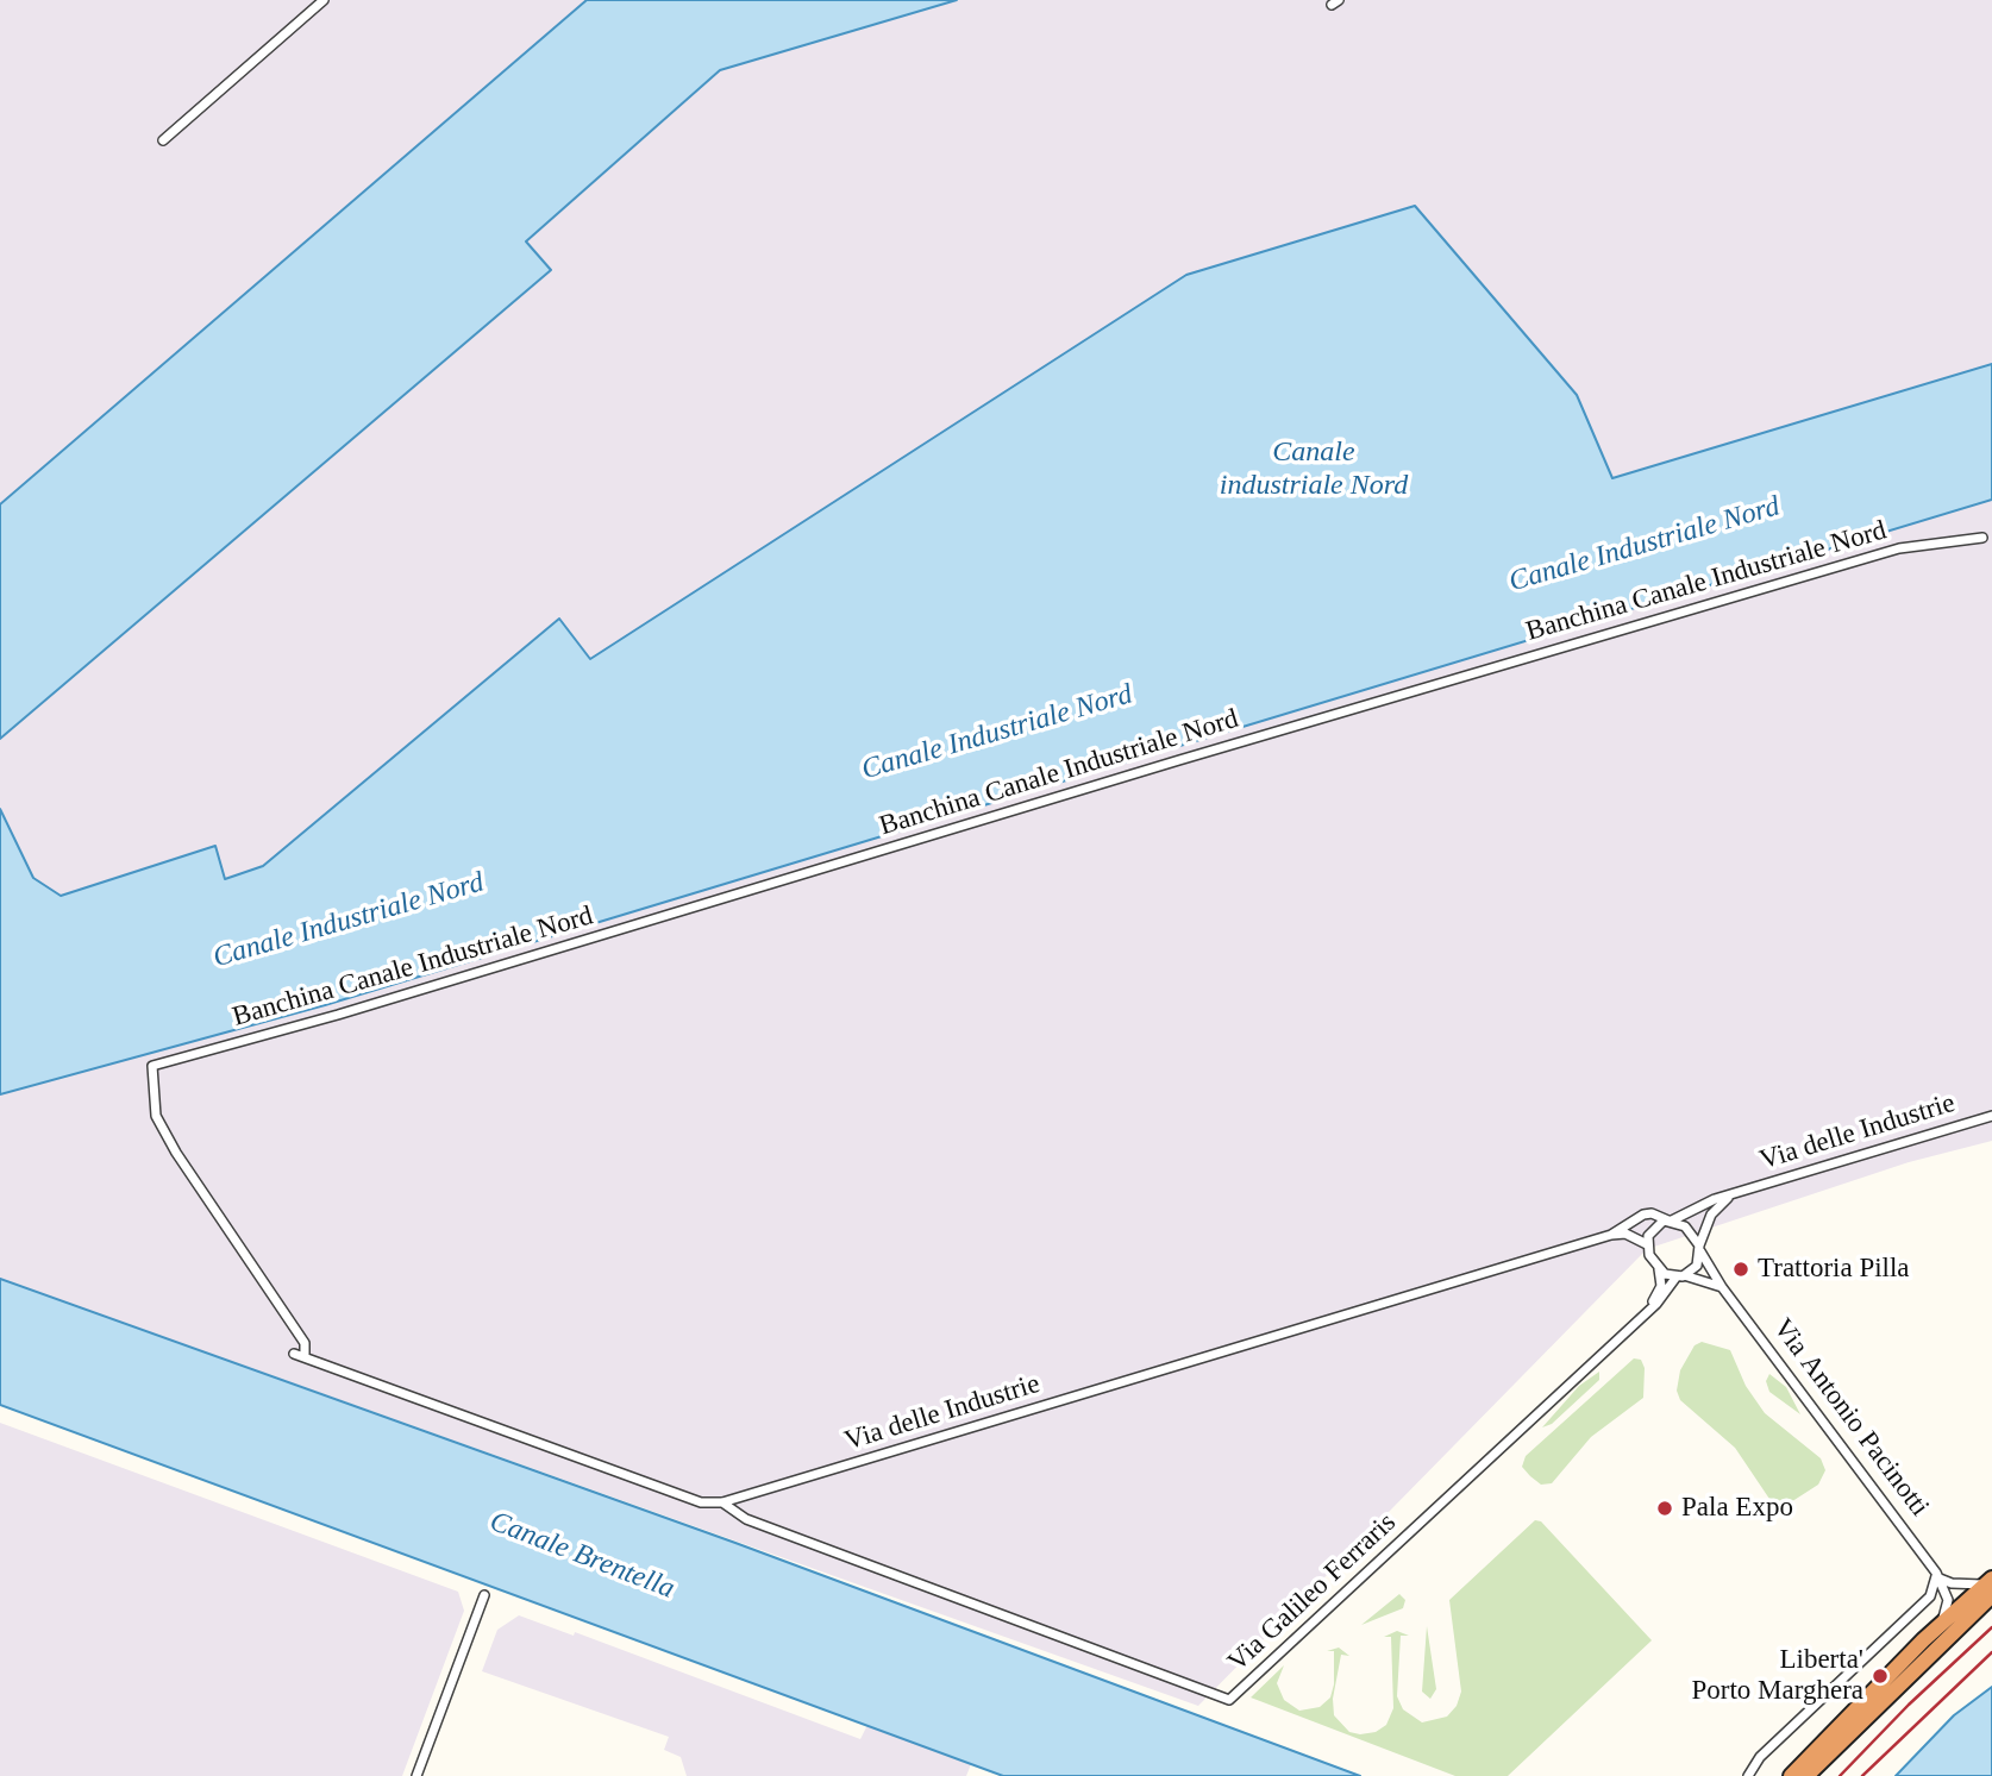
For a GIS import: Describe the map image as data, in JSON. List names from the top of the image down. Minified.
{"streets":{"street":["Banchina Canale Industriale Nord","Via delle Industrie","Via Antonio Pacinotti","Via Galileo Ferraris"]},"crossings":[["Banchina Canale Industriale Nord","Via delle Industrie"],["Via delle Industrie","Via Antonio Pacinotti"],["Via delle Industrie","Via Galileo Ferraris"],["Via Antonio Pacinotti","Via Galileo Ferraris"]],"water":["Canale industriale Nord","Canale Industriale Nord","Canale Brentella"],"places":["Trattoria Pilla","Pala Expo","Liberta' Porto Marghera"]}
